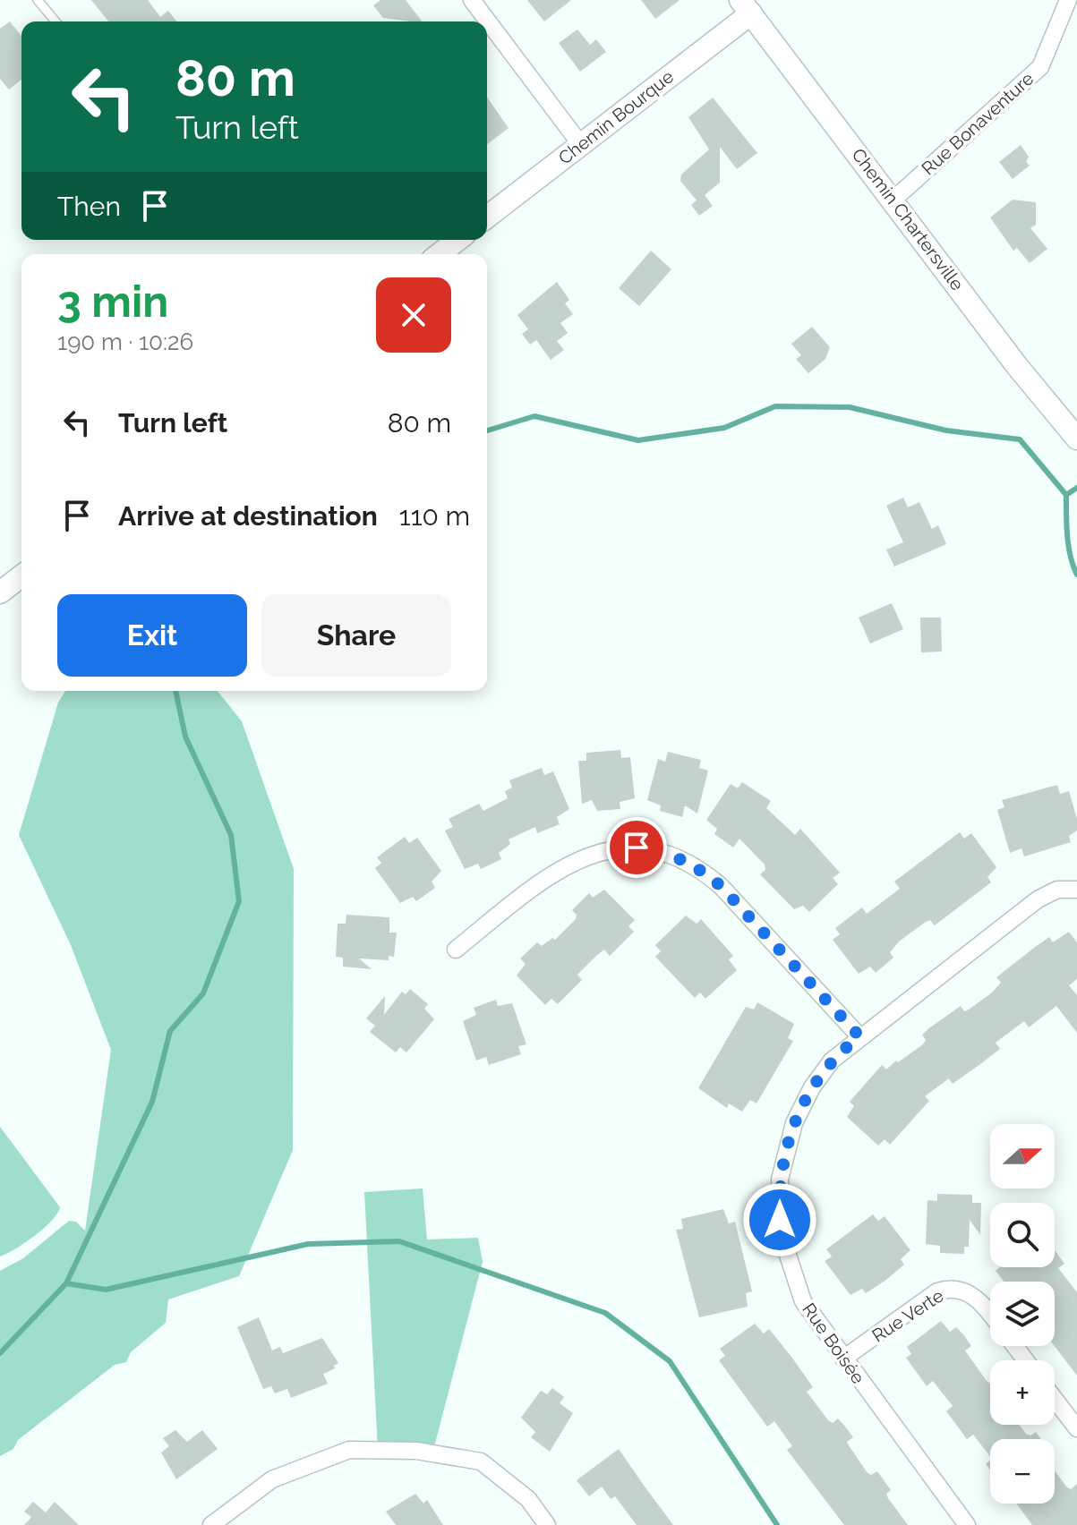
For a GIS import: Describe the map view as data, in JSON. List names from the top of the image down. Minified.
{"streets":{"street":["Chemin Bourque","Rue Bonaventure","Chemin Chartersville","Rue Verte","Rue Boisée"]},"crossings":[["Chemin Bourque","Chemin Chartersville"],["Rue Bonaventure","Chemin Chartersville"],["Rue Verte","Rue Boisée"]],"north":"right","page":{"turn":["80 m","Turn left"],"then":"Then","heading":["3 min","190 m · 10:26"],"list":[{"name":"Turn left","value":"80 m"},{"name":"Arrive at destination","value":"110 m"}],"buttons":["Exit","Share"],"map_buttons":["+","−"]}}
